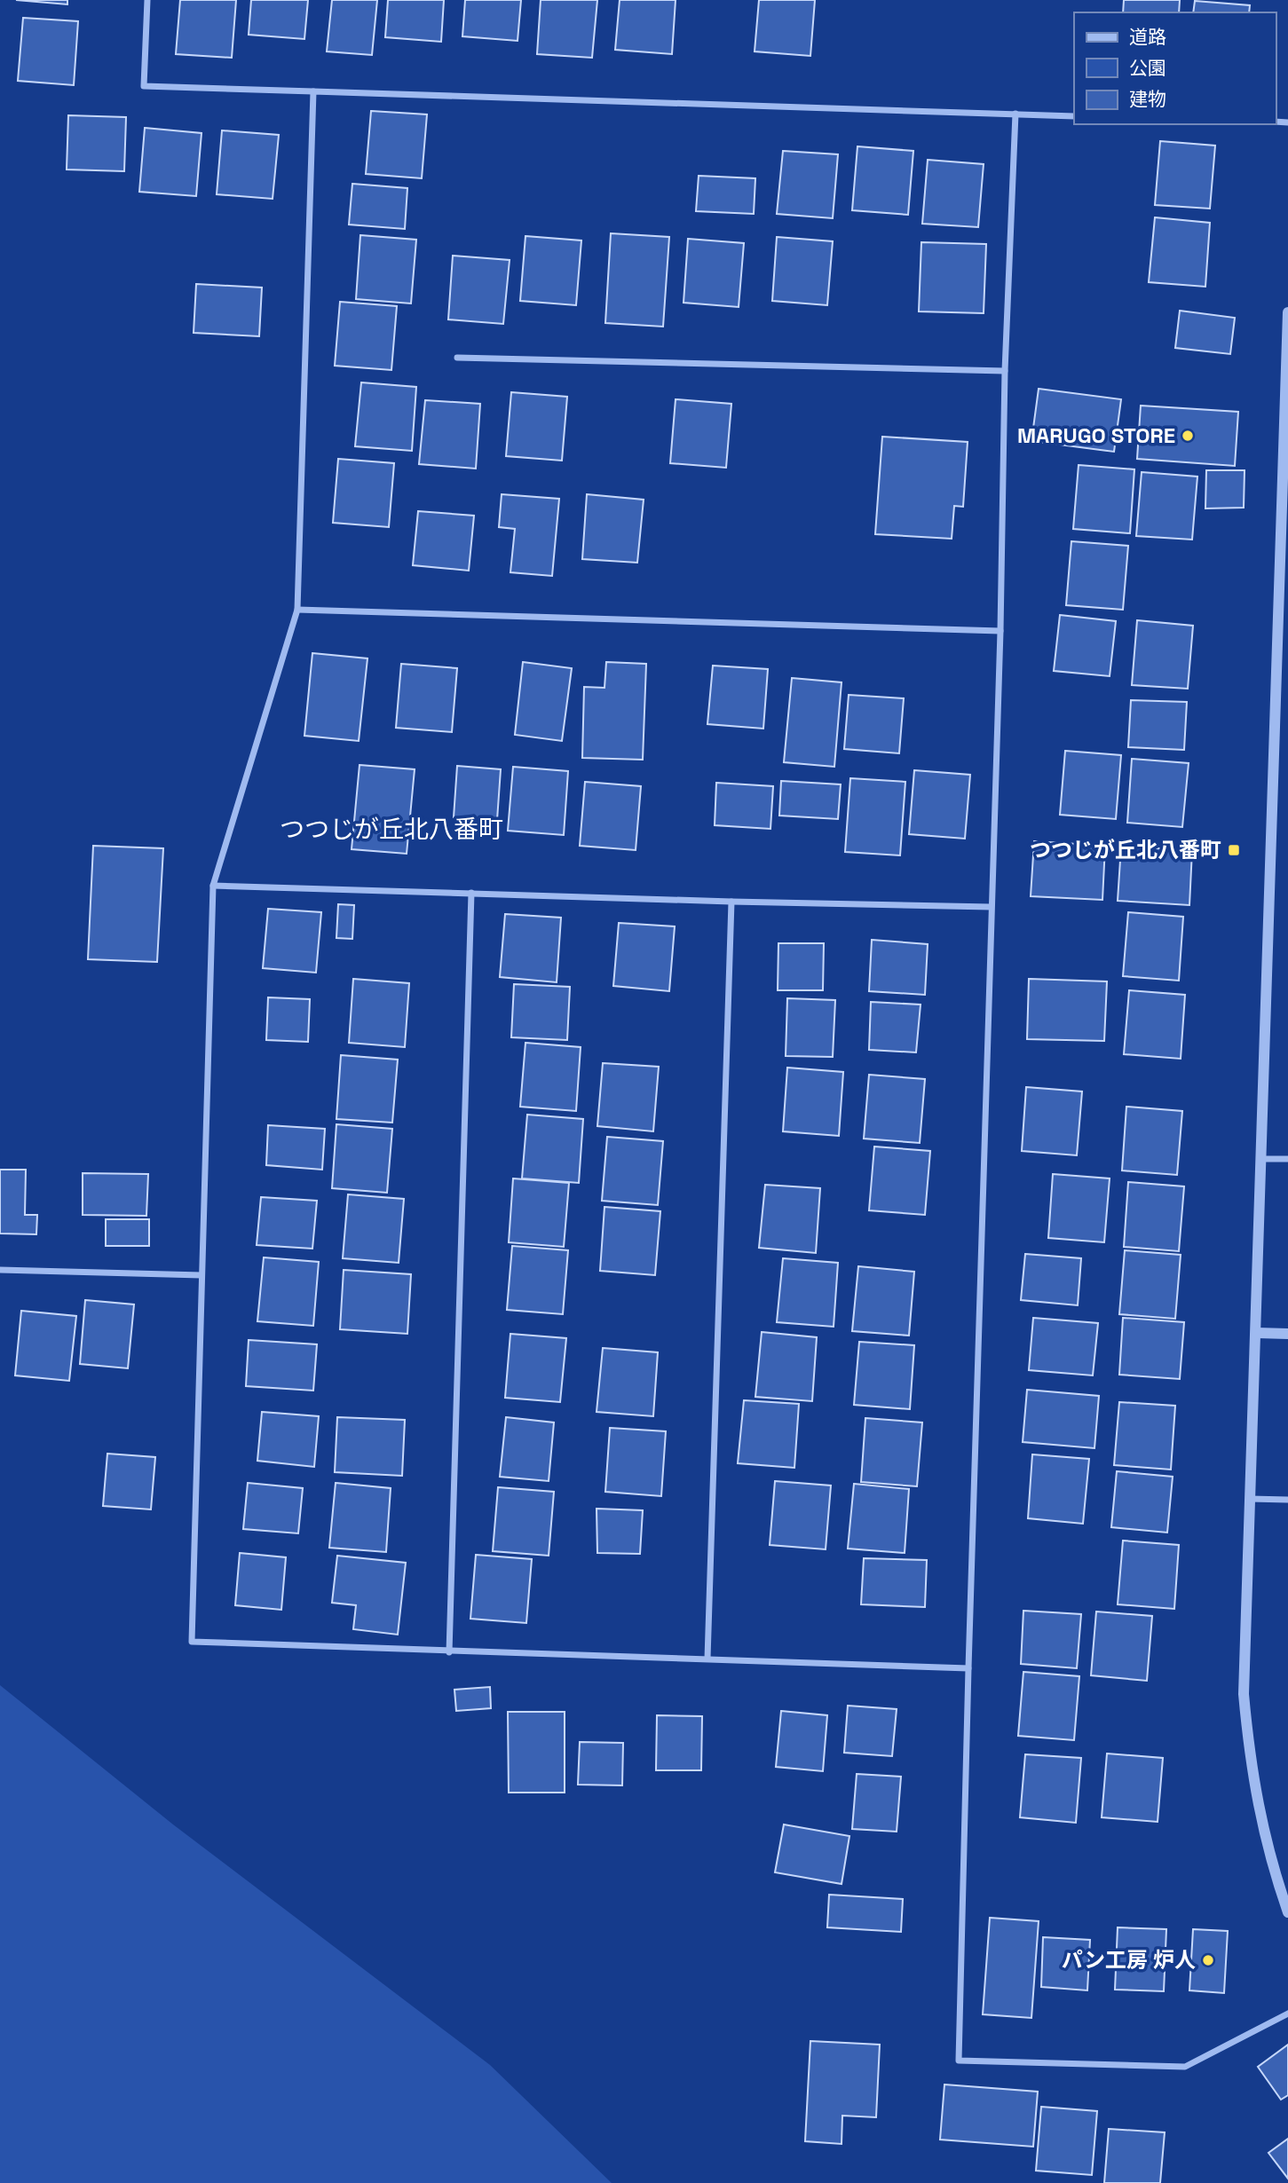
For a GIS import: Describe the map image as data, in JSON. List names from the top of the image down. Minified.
{"districts":["つつじが丘北八番町"],"places":{"other":["MARUGO STORE","パン工房 炉人"],"transit":["つつじが丘北八番町"]},"legend":["道路","公園","建物"]}
